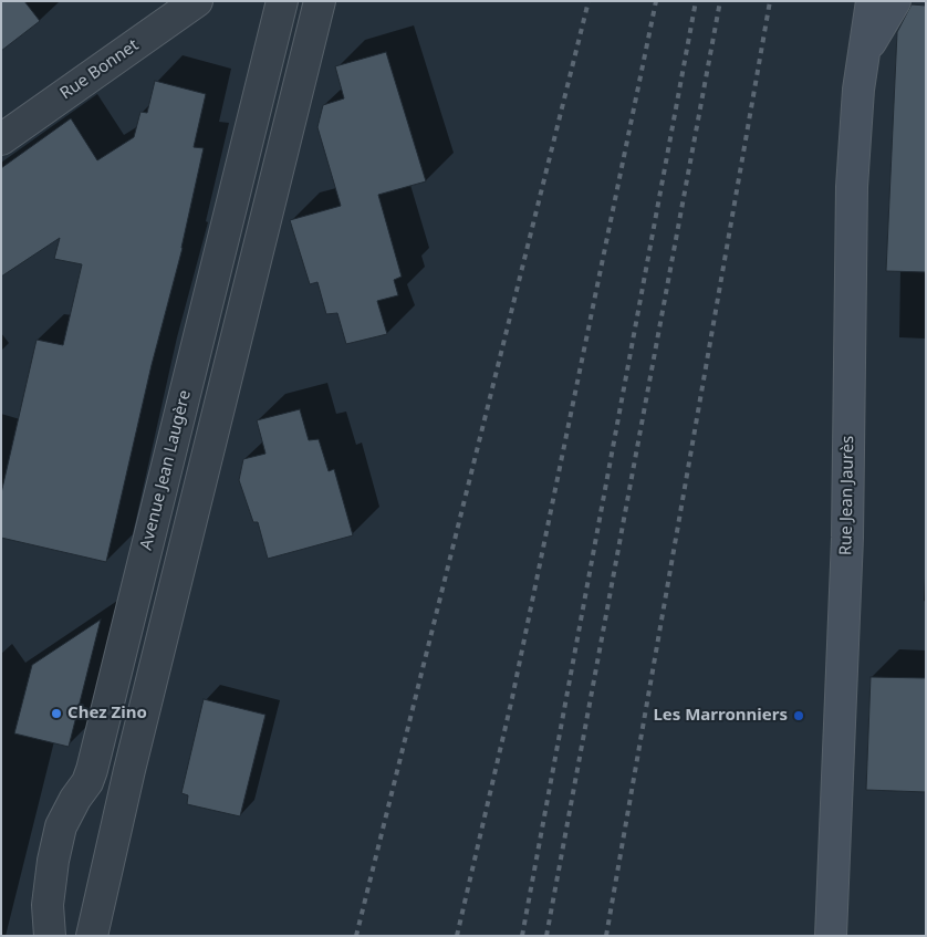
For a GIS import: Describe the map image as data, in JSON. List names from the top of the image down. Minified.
{"streets":{"street":["Rue Bonnet","Avenue Jean Laugère","Rue Jean Jaurès"]},"places":["Chez Zino","Les Marronniers"]}
